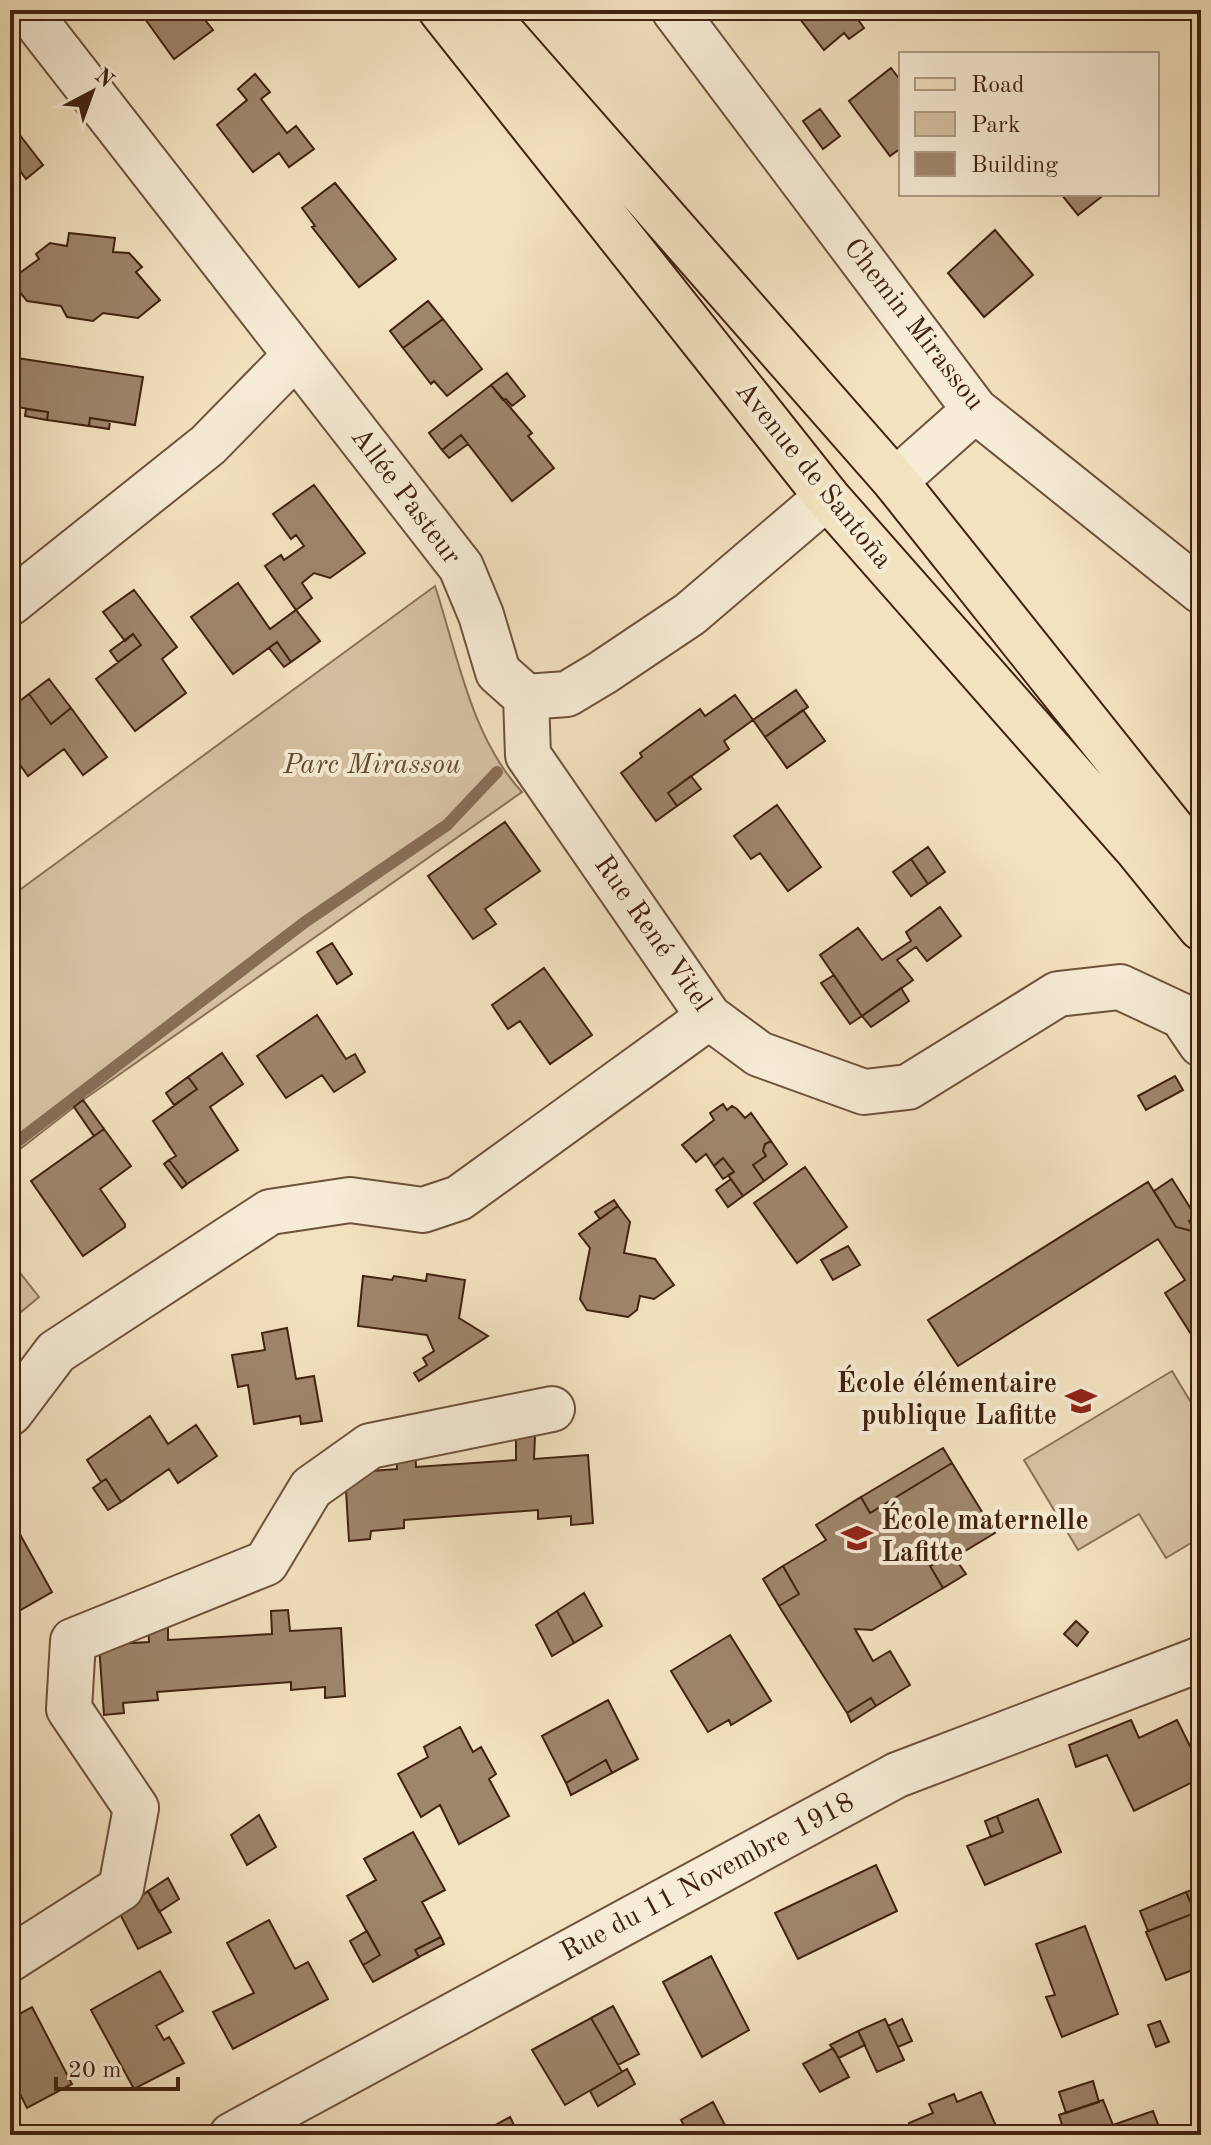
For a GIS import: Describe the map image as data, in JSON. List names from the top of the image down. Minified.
{"streets":{"main road":["Avenue de Santoña"],"street":["Chemin Mirassou","Allée Pasteur","Rue René Vitel","Rue du 11 Novembre 1918"]},"crossings":[["Allée Pasteur","Rue René Vitel"]],"parks":["Parc Mirassou"],"places":{"school or university":["École élémentaire publique Lafitte","École maternelle Lafitte"]},"legend":["Road","Park","Building"],"scale_bar":"20 m","north":"top right"}
